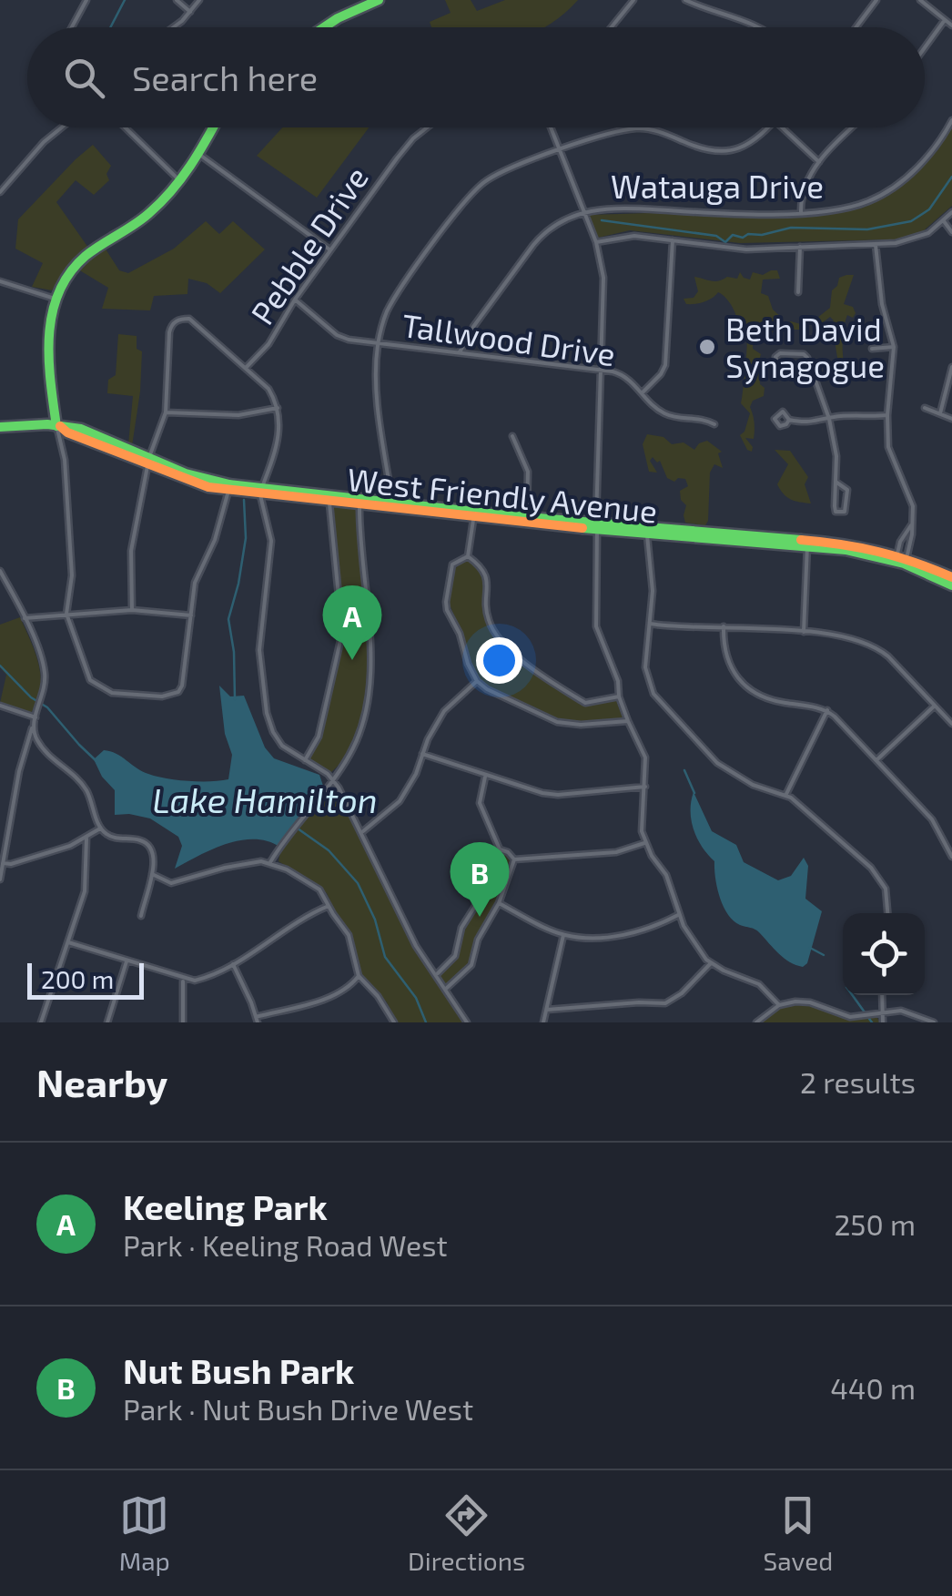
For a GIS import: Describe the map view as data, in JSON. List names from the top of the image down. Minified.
{"streets":{"main road":["West Friendly Avenue"],"street":["Watauga Drive","Pebble Drive","Tallwood Drive"]},"crossings":[["Watauga Drive","Tallwood Drive"],["Pebble Drive","Tallwood Drive"]],"water":["Lake Hamilton"],"places":["Beth David Synagogue"],"scale_bar":"200 m","page":{"search":"Search here","pins":["A","B"],"scale":"200 m","heading":["Nearby","2 results"],"list":[{"mark":"A","name":"Keeling Park","note":"Park · Keeling Road West","value":"250 m"},{"mark":"B","name":"Nut Bush Park","note":"Park · Nut Bush Drive West","value":"440 m"}],"nav":["Map","Directions","Saved"]}}
